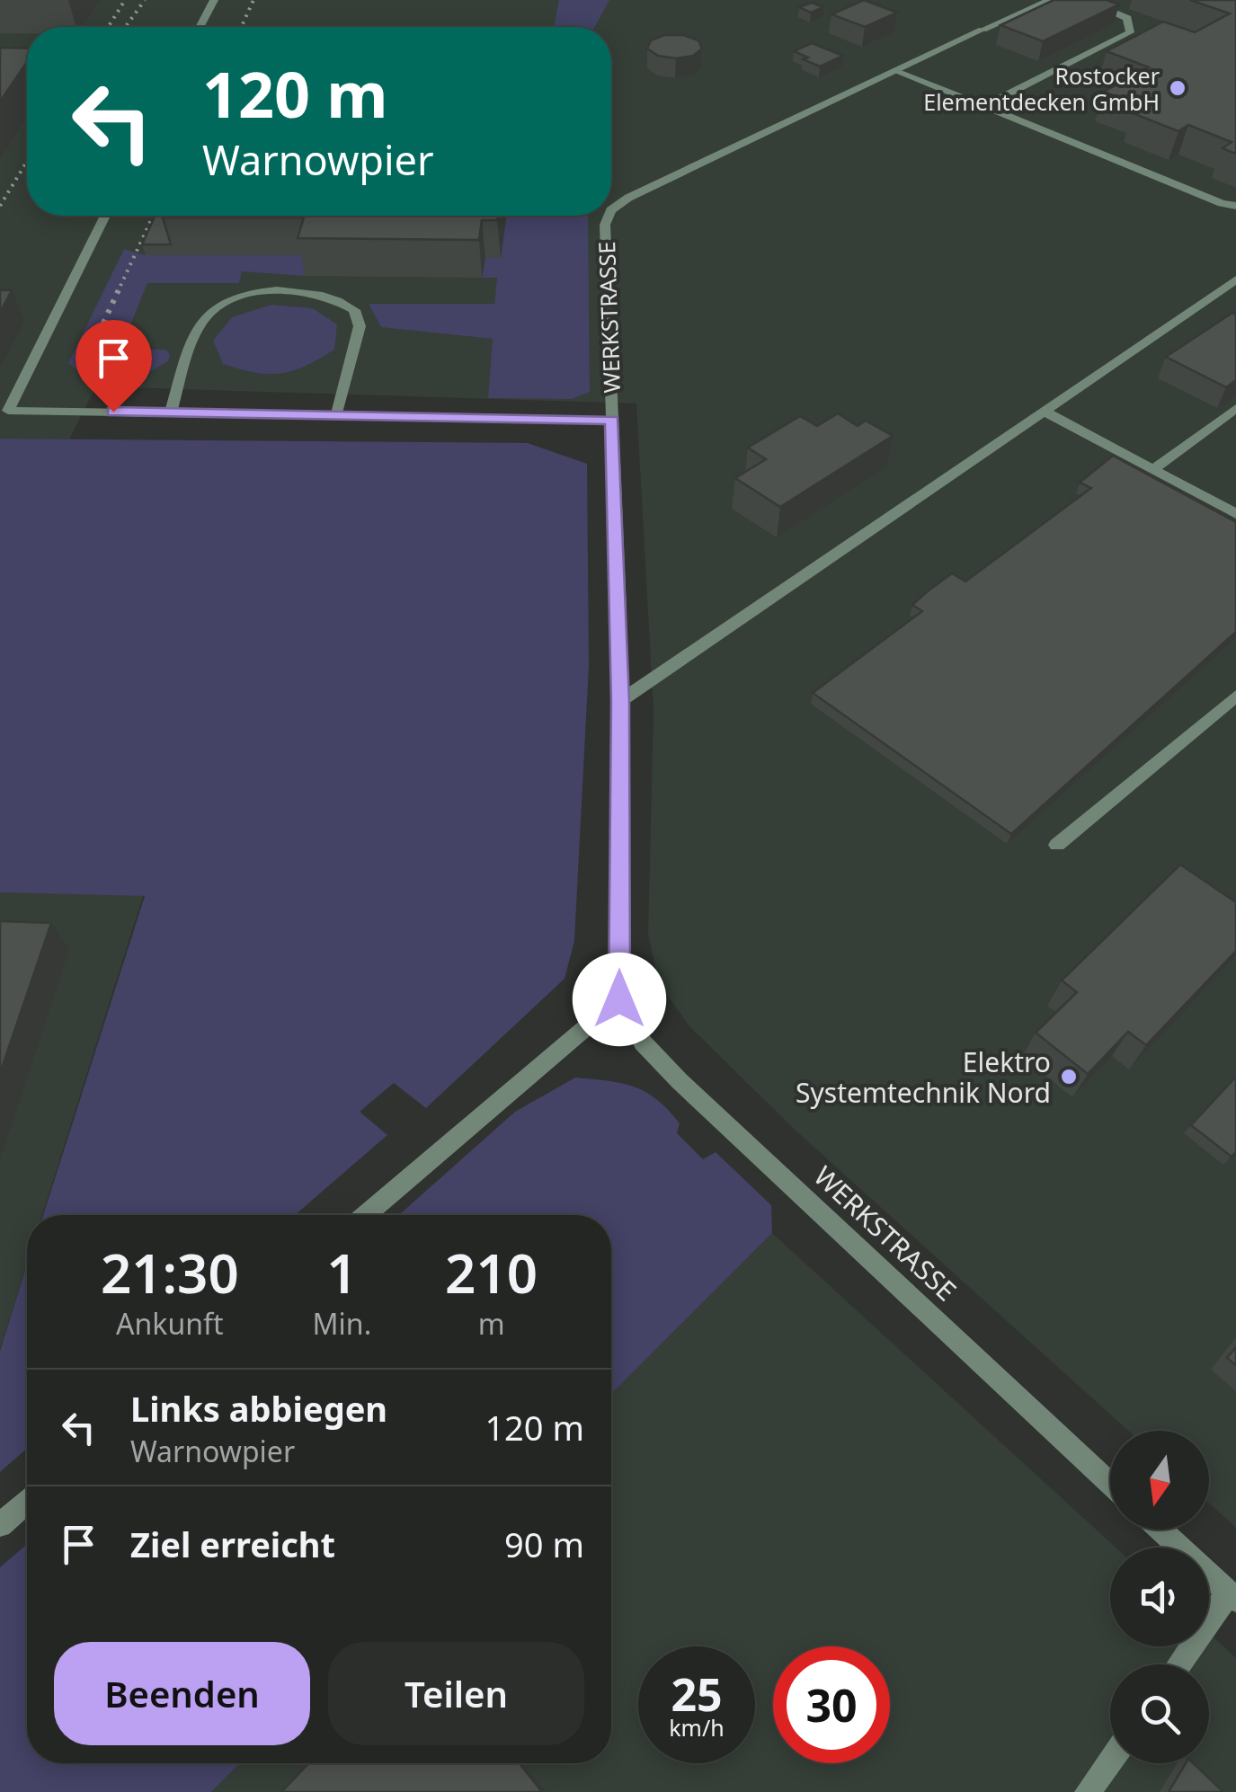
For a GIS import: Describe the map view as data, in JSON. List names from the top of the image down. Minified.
{"streets":{"street":["WERKSTRASSE"]},"places":["Rostocker Elementdecken GmbH","Elektro Systemtechnik Nord"],"north":"bottom","page":{"turn":["120 m","Warnowpier"],"eta":["21:30","Ankunft","1","Min.","210","m"],"list":[{"name":"Links abbiegen","note":"Warnowpier","value":"120 m"},{"name":"Ziel erreicht","value":"90 m"}],"buttons":["Beenden","Teilen"],"speed":"25 km/h","limit":"30"}}
